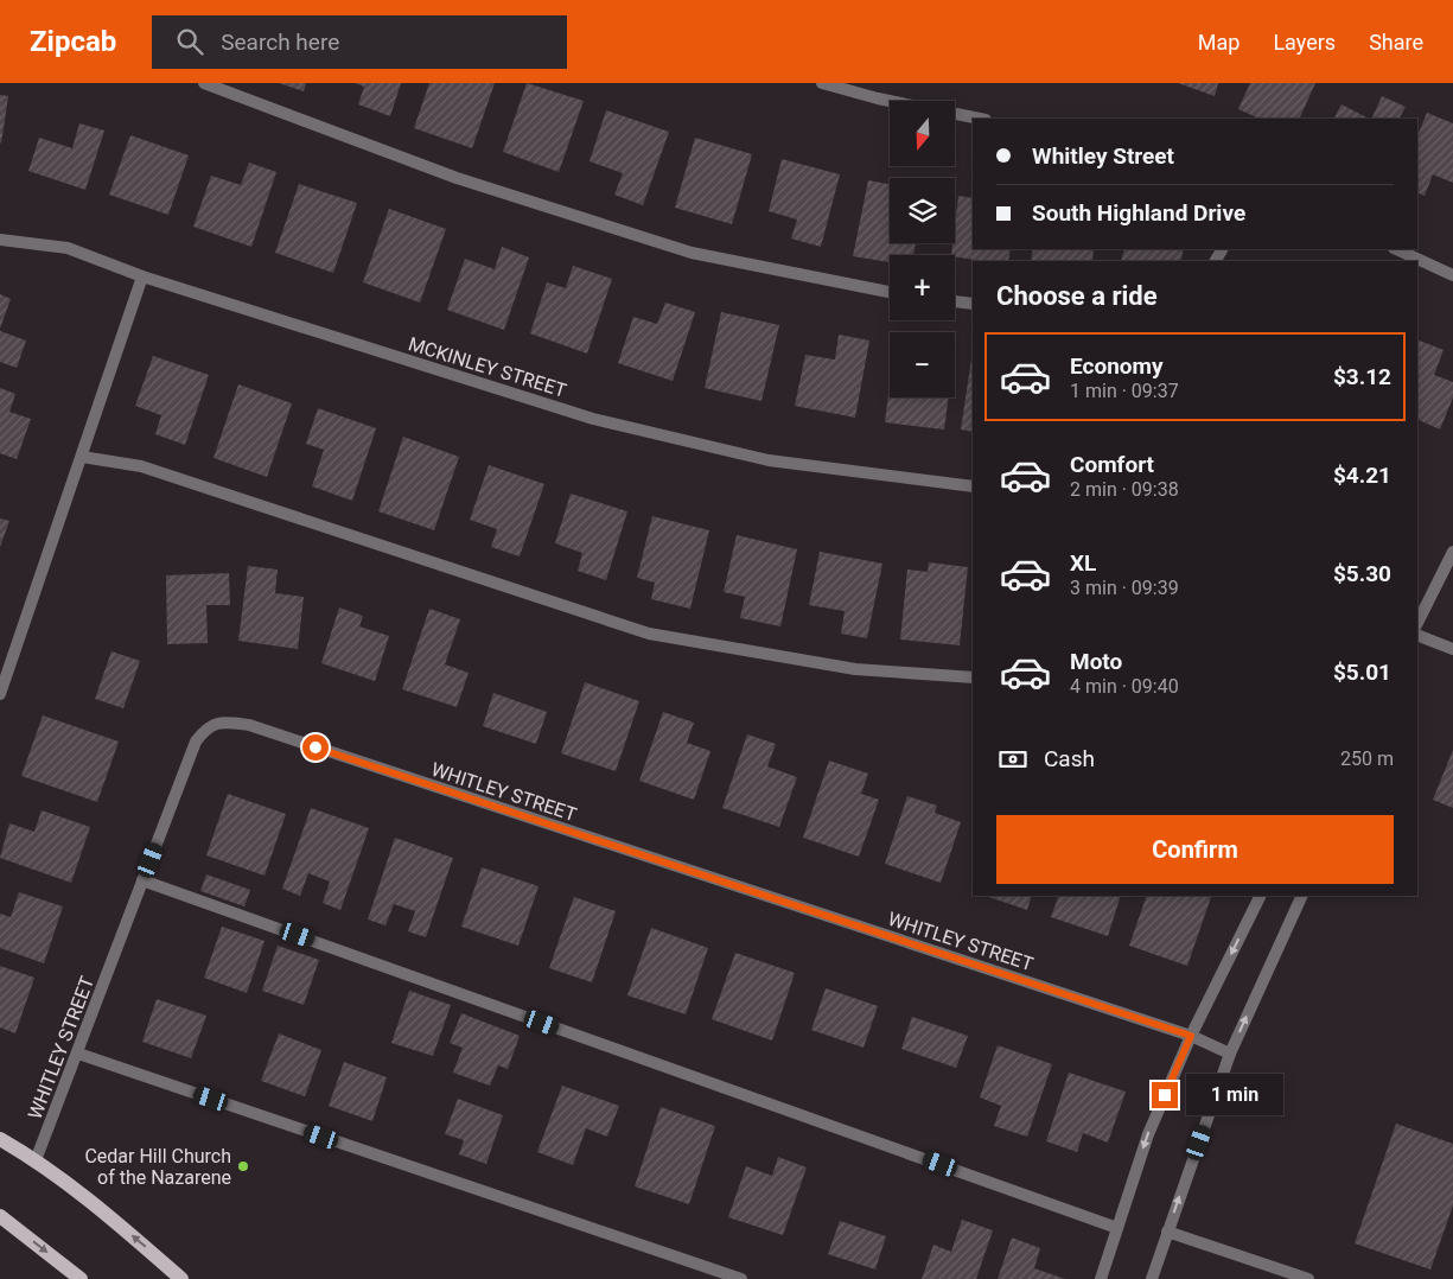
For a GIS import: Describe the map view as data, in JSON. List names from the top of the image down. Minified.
{"streets":{"street":["MCKINLEY STREET","WHITLEY STREET"]},"places":["Cedar Hill Church of the Nazarene"],"north":"bottom","page":{"header":"Zipcab","search":"Search here","nav":["Map","Layers","Share"],"map_buttons":["+","−"],"banner":["Whitley Street","South Highland Drive"],"heading":"Choose a ride","list":[{"name":"Economy","note":"1 min · 09:37","value":"$3.12"},{"name":"Comfort","note":"2 min · 09:38","value":"$4.21"},{"name":"XL","note":"3 min · 09:39","value":"$5.30"},{"name":"Moto","note":"4 min · 09:40","value":"$5.01"}],"pay":["Cash","250 m"],"buttons":"Confirm","bubble":"1 min"}}
